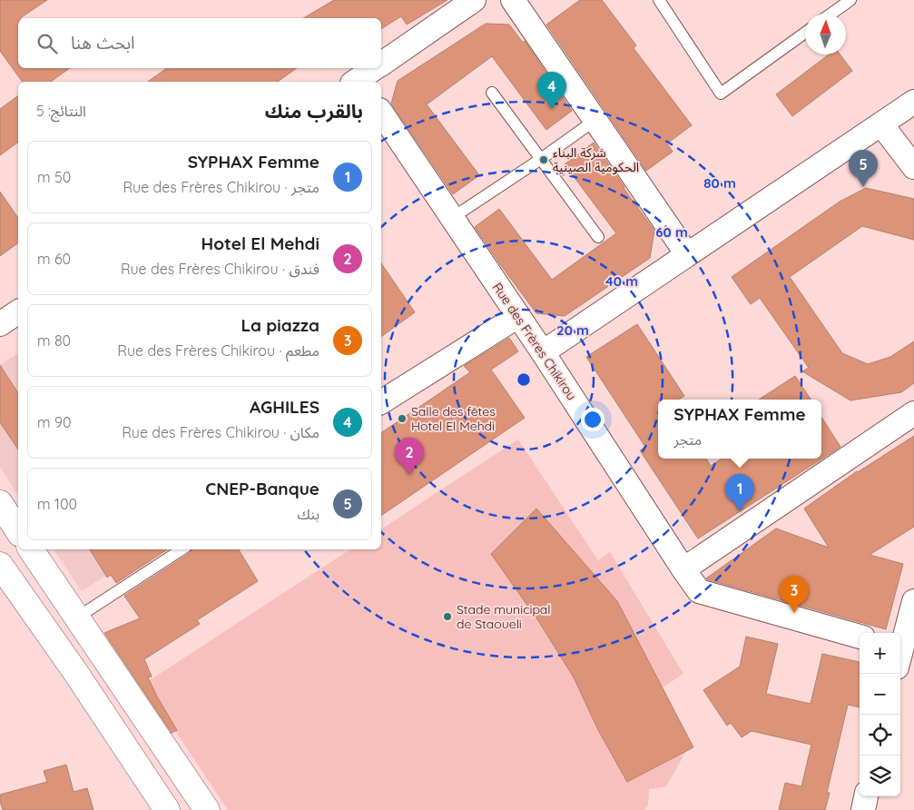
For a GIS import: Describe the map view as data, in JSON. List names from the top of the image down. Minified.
{"streets":{"street":["Rue des Frères Chikirou"]},"places":["شركة البناء الحكومية الصينية","Salle des fêtes Hotel El Mehdi","Stade municipal de Staoueli"],"north":"top","page":{"search":"ابحث هنا","pins":["4","5","2","1","3"],"heading":["بالقرب منك","النتائج: 5"],"list":[{"mark":"1","name":"SYPHAX Femme","note":"متجر · Rue des Frères Chikirou","value":"50 m"},{"mark":"2","name":"Hotel El Mehdi","note":"فندق · Rue des Frères Chikirou","value":"60 m"},{"mark":"3","name":"La piazza","note":"مطعم · Rue des Frères Chikirou","value":"80 m"},{"mark":"4","name":"AGHILES","note":"مكان · Rue des Frères Chikirou","value":"90 m"},{"mark":"5","name":"CNEP-Banque","note":"بنك","value":"100 m"}],"popup":["SYPHAX Femme","متجر"],"map_buttons":["+","−"]},"rings":["80 m","60 m","40 m","20 m"]}
